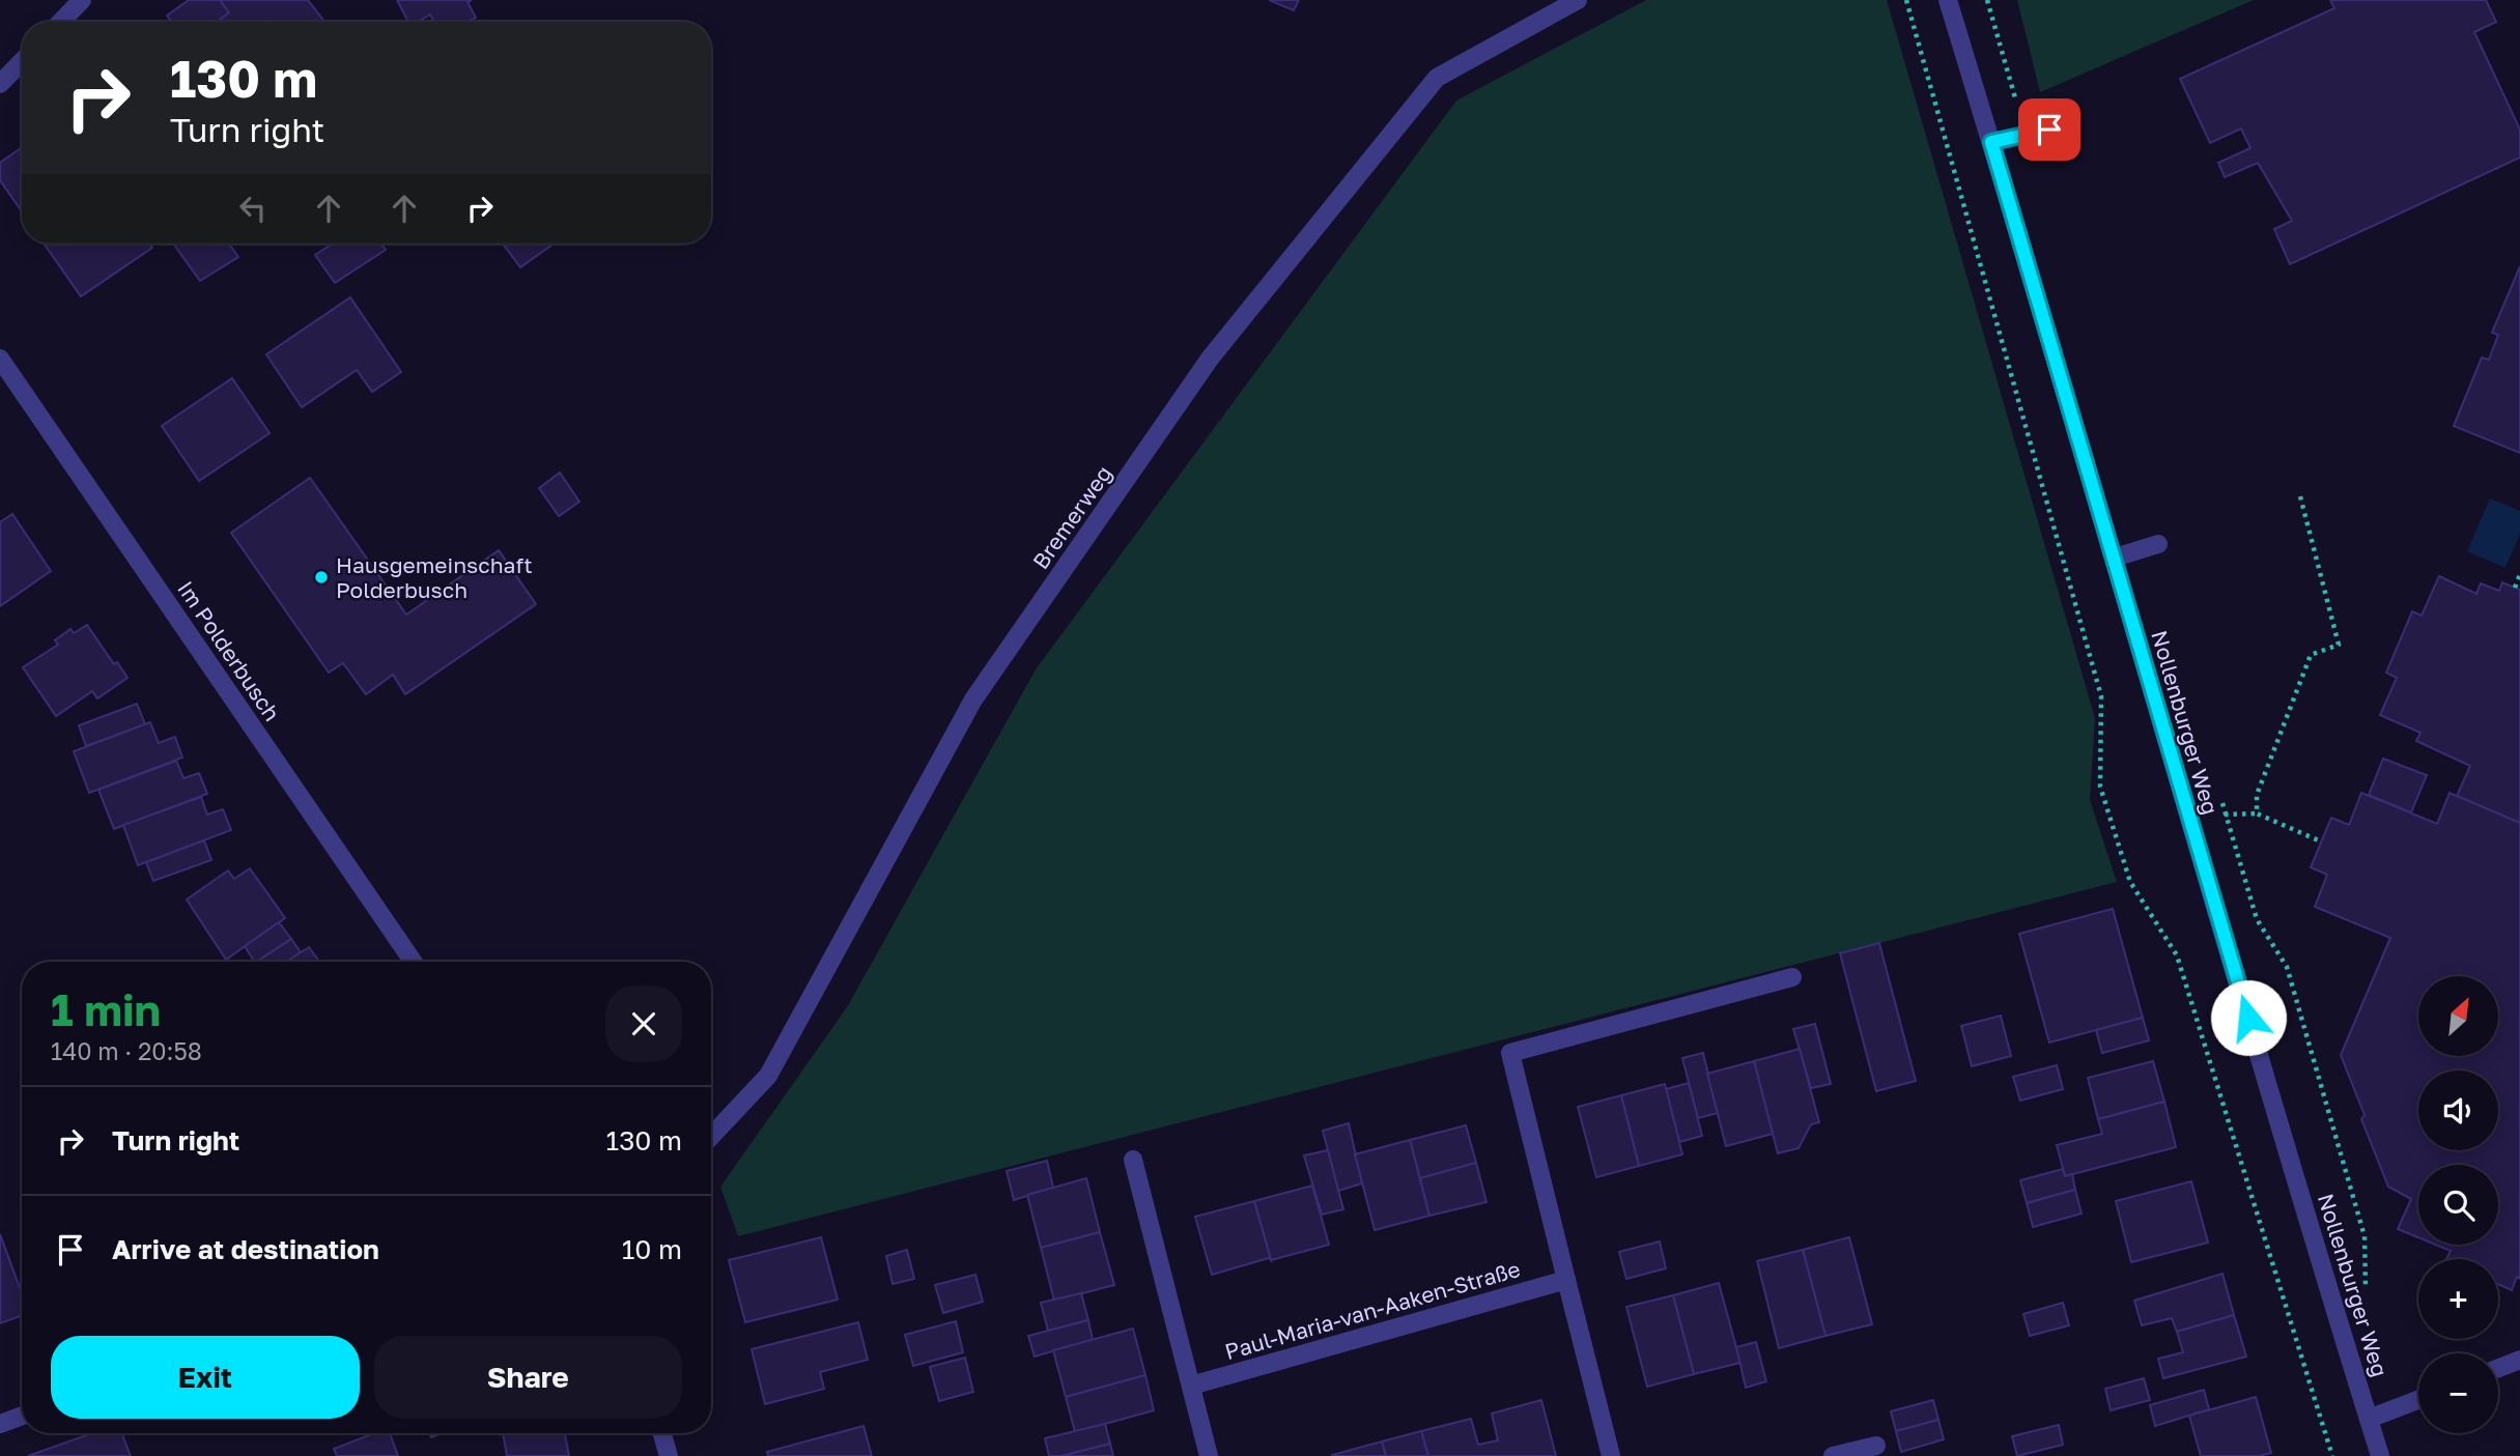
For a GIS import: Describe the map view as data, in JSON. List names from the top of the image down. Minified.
{"streets":{"street":["Bremerweg","Im Polderbusch","Nollenburger Weg","Paul-Maria-van-Aaken-Straße"]},"places":["Hausgemeinschaft Polderbusch"],"north":"top right","page":{"turn":["130 m","Turn right"],"heading":["1 min","140 m · 20:58"],"map_buttons":["+","−"],"list":[{"name":"Turn right","value":"130 m"},{"name":"Arrive at destination","value":"10 m"}],"buttons":["Exit","Share"]}}
